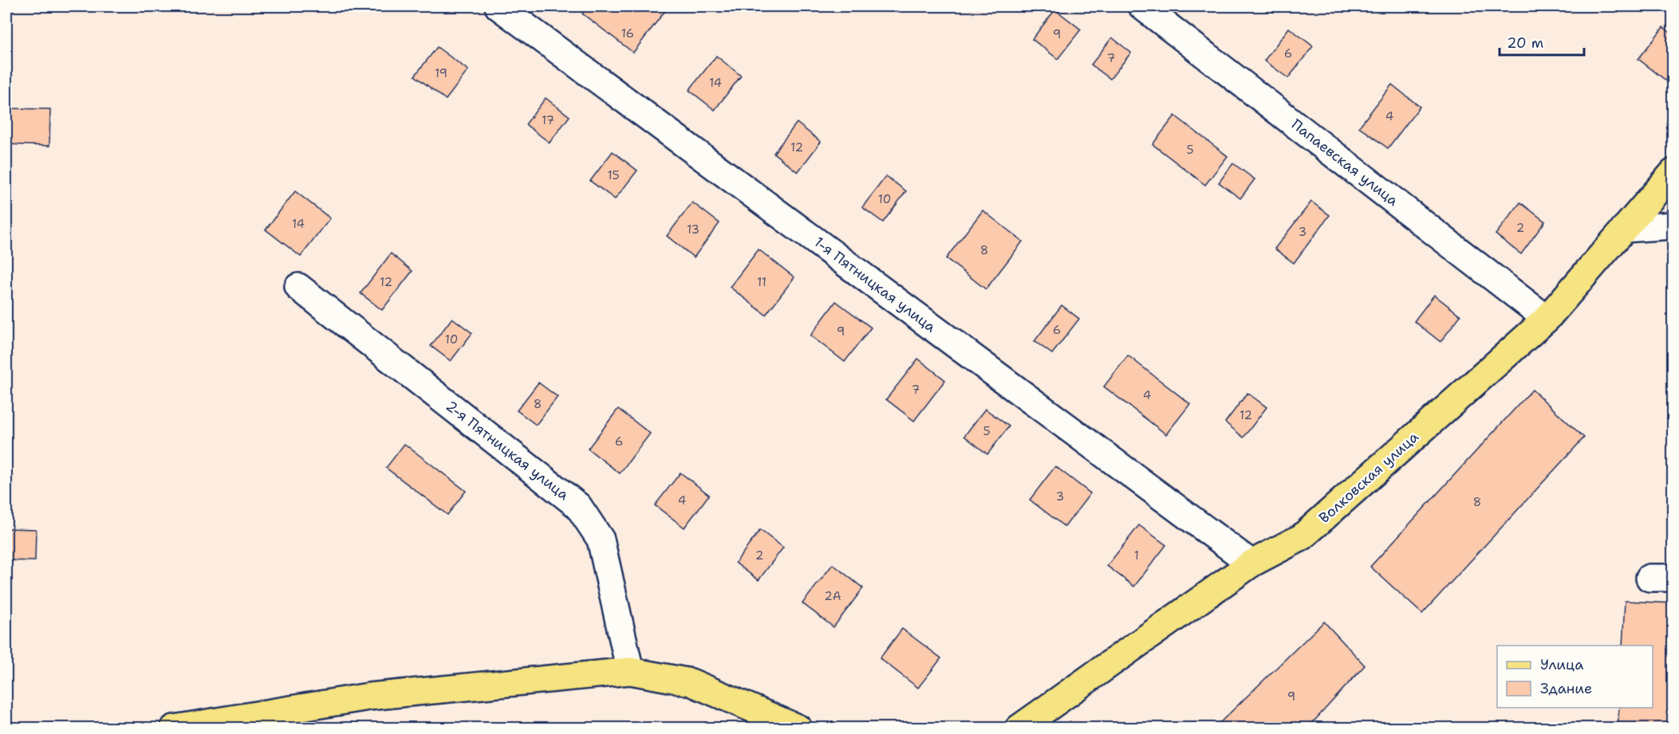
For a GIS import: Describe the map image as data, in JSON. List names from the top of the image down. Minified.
{"streets":{"main road":["Волковская улица"],"street":["Папаевская улица","1-я Пятницкая улица","2-я Пятницкая улица"]},"crossings":[["Папаевская улица","Волковская улица"],["1-я Пятницкая улица","Волковская улица"]],"house_numbers":["16","9","6","7","19","14","4","17","12","5","15","10","14","2","13","3","8","12","11","6","9","10","7","4","8","12","5","6","3","4","8","2","1","2А","9"],"legend":["Улица","Здание"],"scale_bar":"20 m"}
